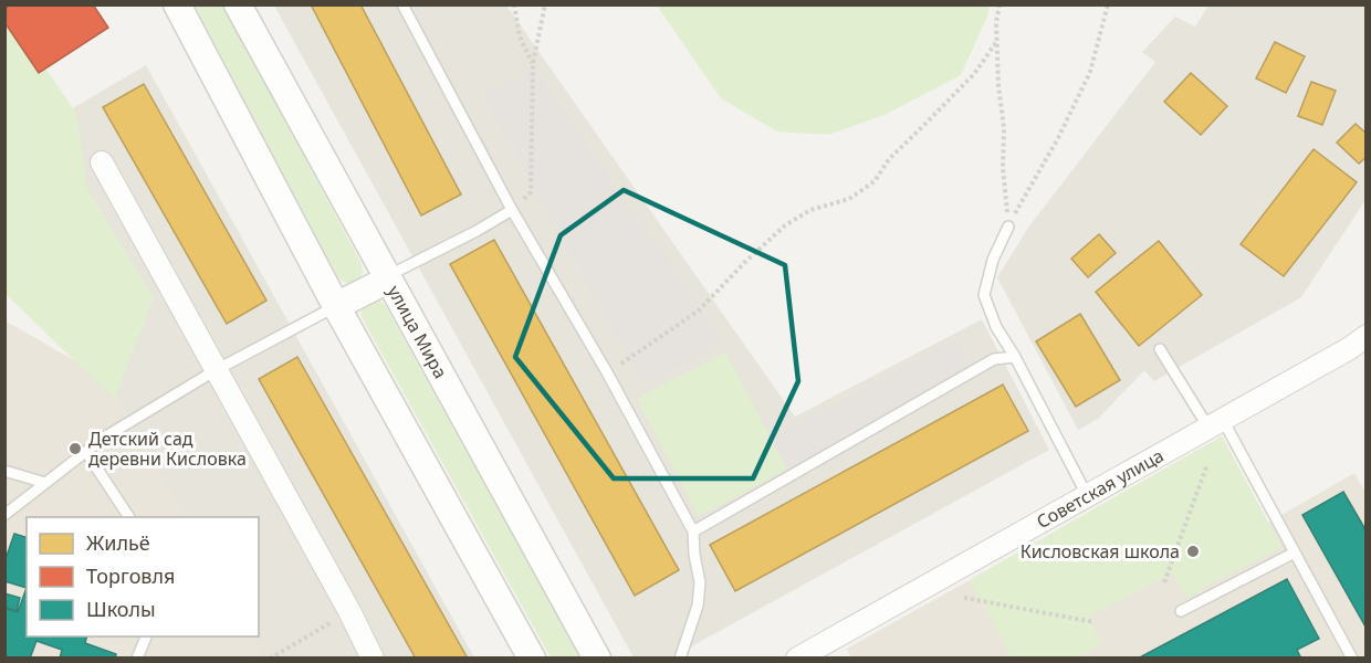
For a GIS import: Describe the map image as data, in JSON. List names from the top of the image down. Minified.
{"streets":{"street":["улица Мира","Советская улица"]},"places":["Детский сад деревни Кисловка","Кисловская школа"],"legend":["Жильё","Торговля","Школы"]}
